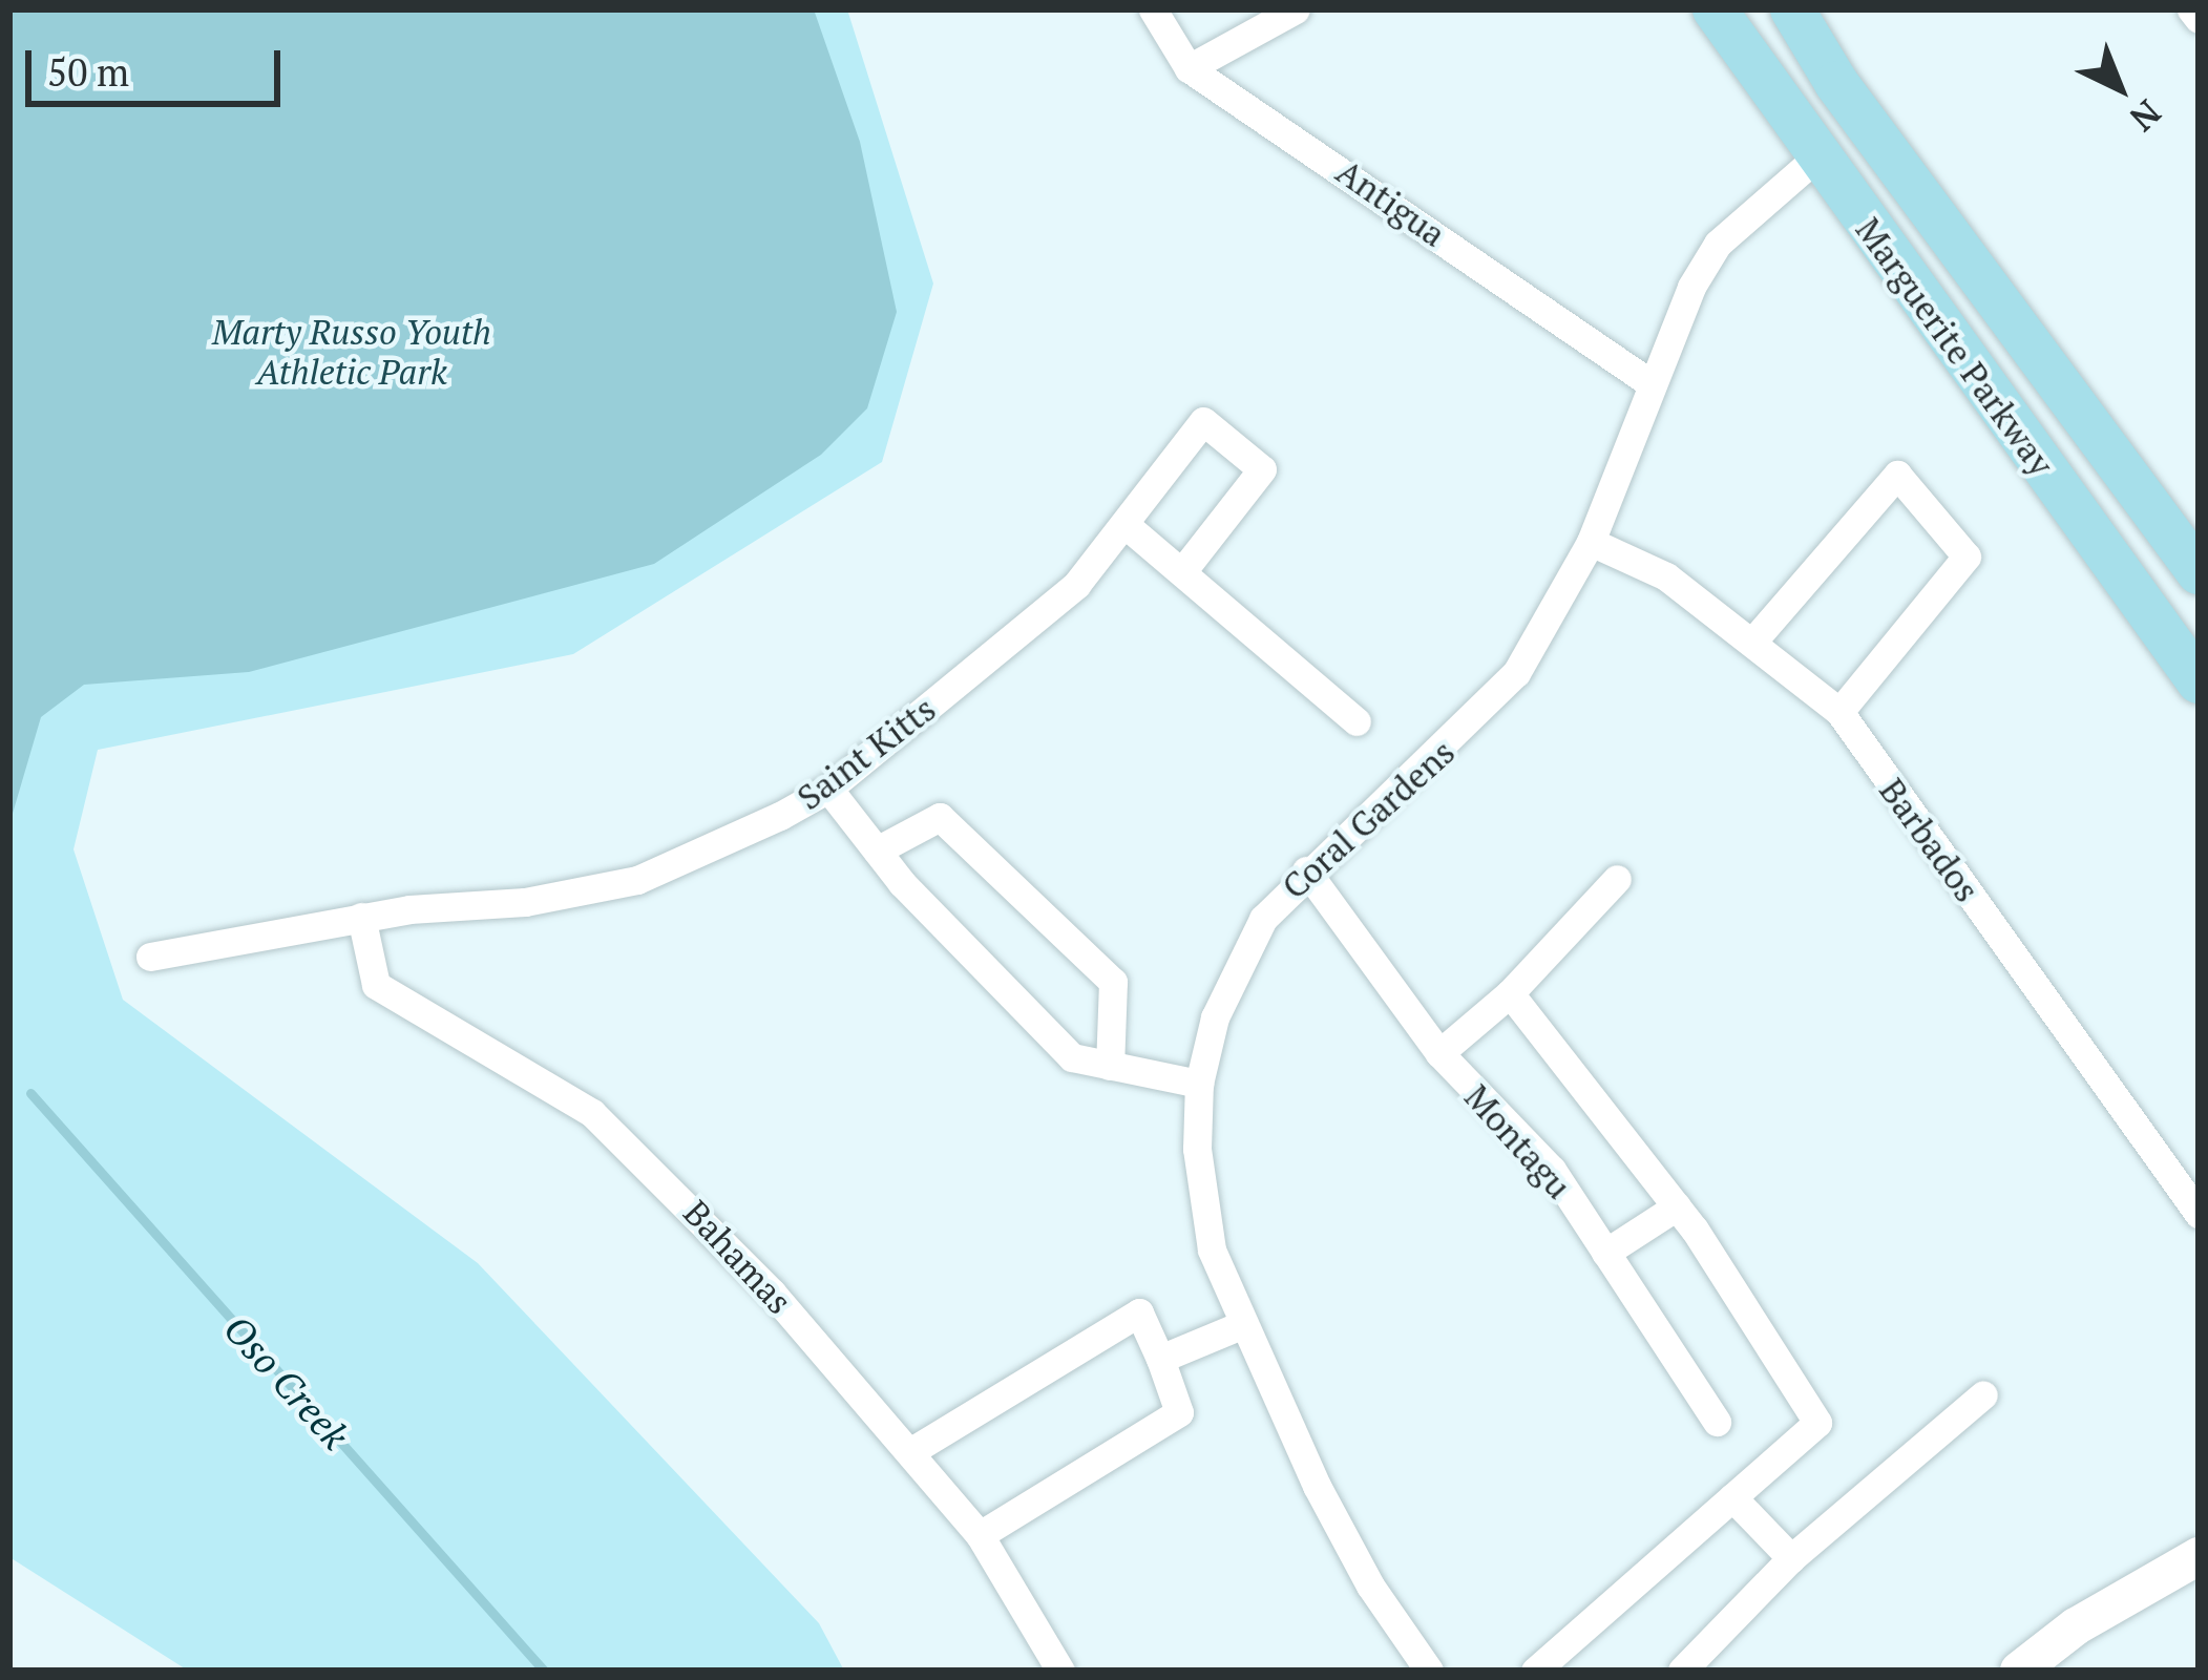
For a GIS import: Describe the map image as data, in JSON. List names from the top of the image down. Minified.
{"streets":{"main road":["Marguerite Parkway"],"street":["Antigua","Saint Kitts","Coral Gardens","Barbados","Montagu","Bahamas"]},"crossings":[["Antigua","Coral Gardens"],["Marguerite Parkway","Coral Gardens"],["Saint Kitts","Bahamas"],["Coral Gardens","Barbados"],["Coral Gardens","Montagu"]],"water":["Oso Creek"],"parks":["Marty Russo Youth Athletic Park"],"scale_bar":"50 m","north":"bottom right"}
